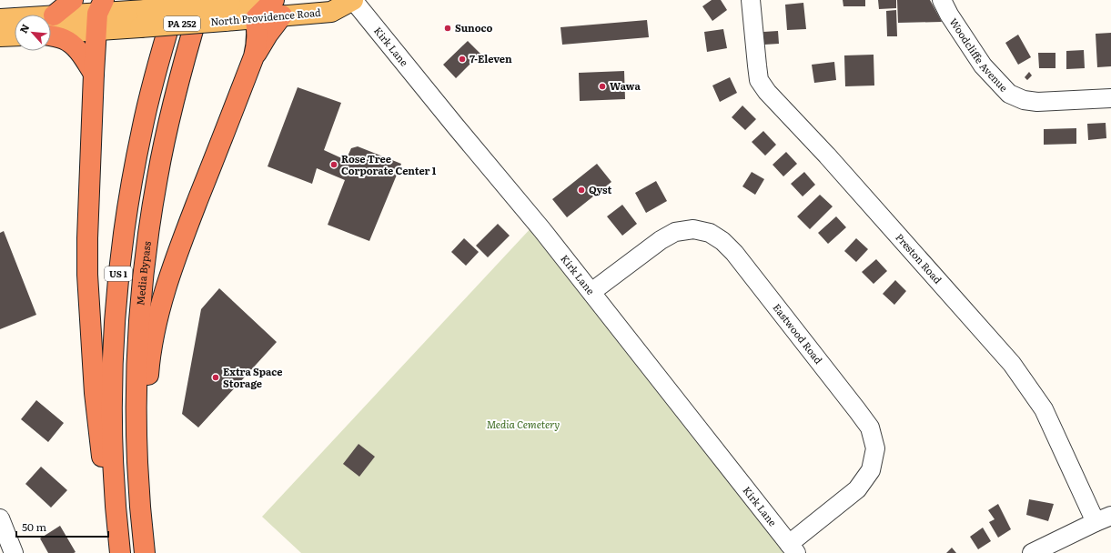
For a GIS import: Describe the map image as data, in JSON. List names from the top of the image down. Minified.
{"streets":{"highway":["US 1","Media Bypass"],"main road":["North Providence Road","PA 252"],"street":["Kirk Lane","Woodcliffe Avenue","Preston Road","Eastwood Road"]},"crossings":[["North Providence Road","Kirk Lane"],["Kirk Lane","Eastwood Road"]],"parks":["Media Cemetery"],"places":["Sunoco","7-Eleven","Wawa","Rose Tree Corporate Center 1","Qyst","Extra Space Storage"],"scale_bar":"50 m","north":"top left"}
